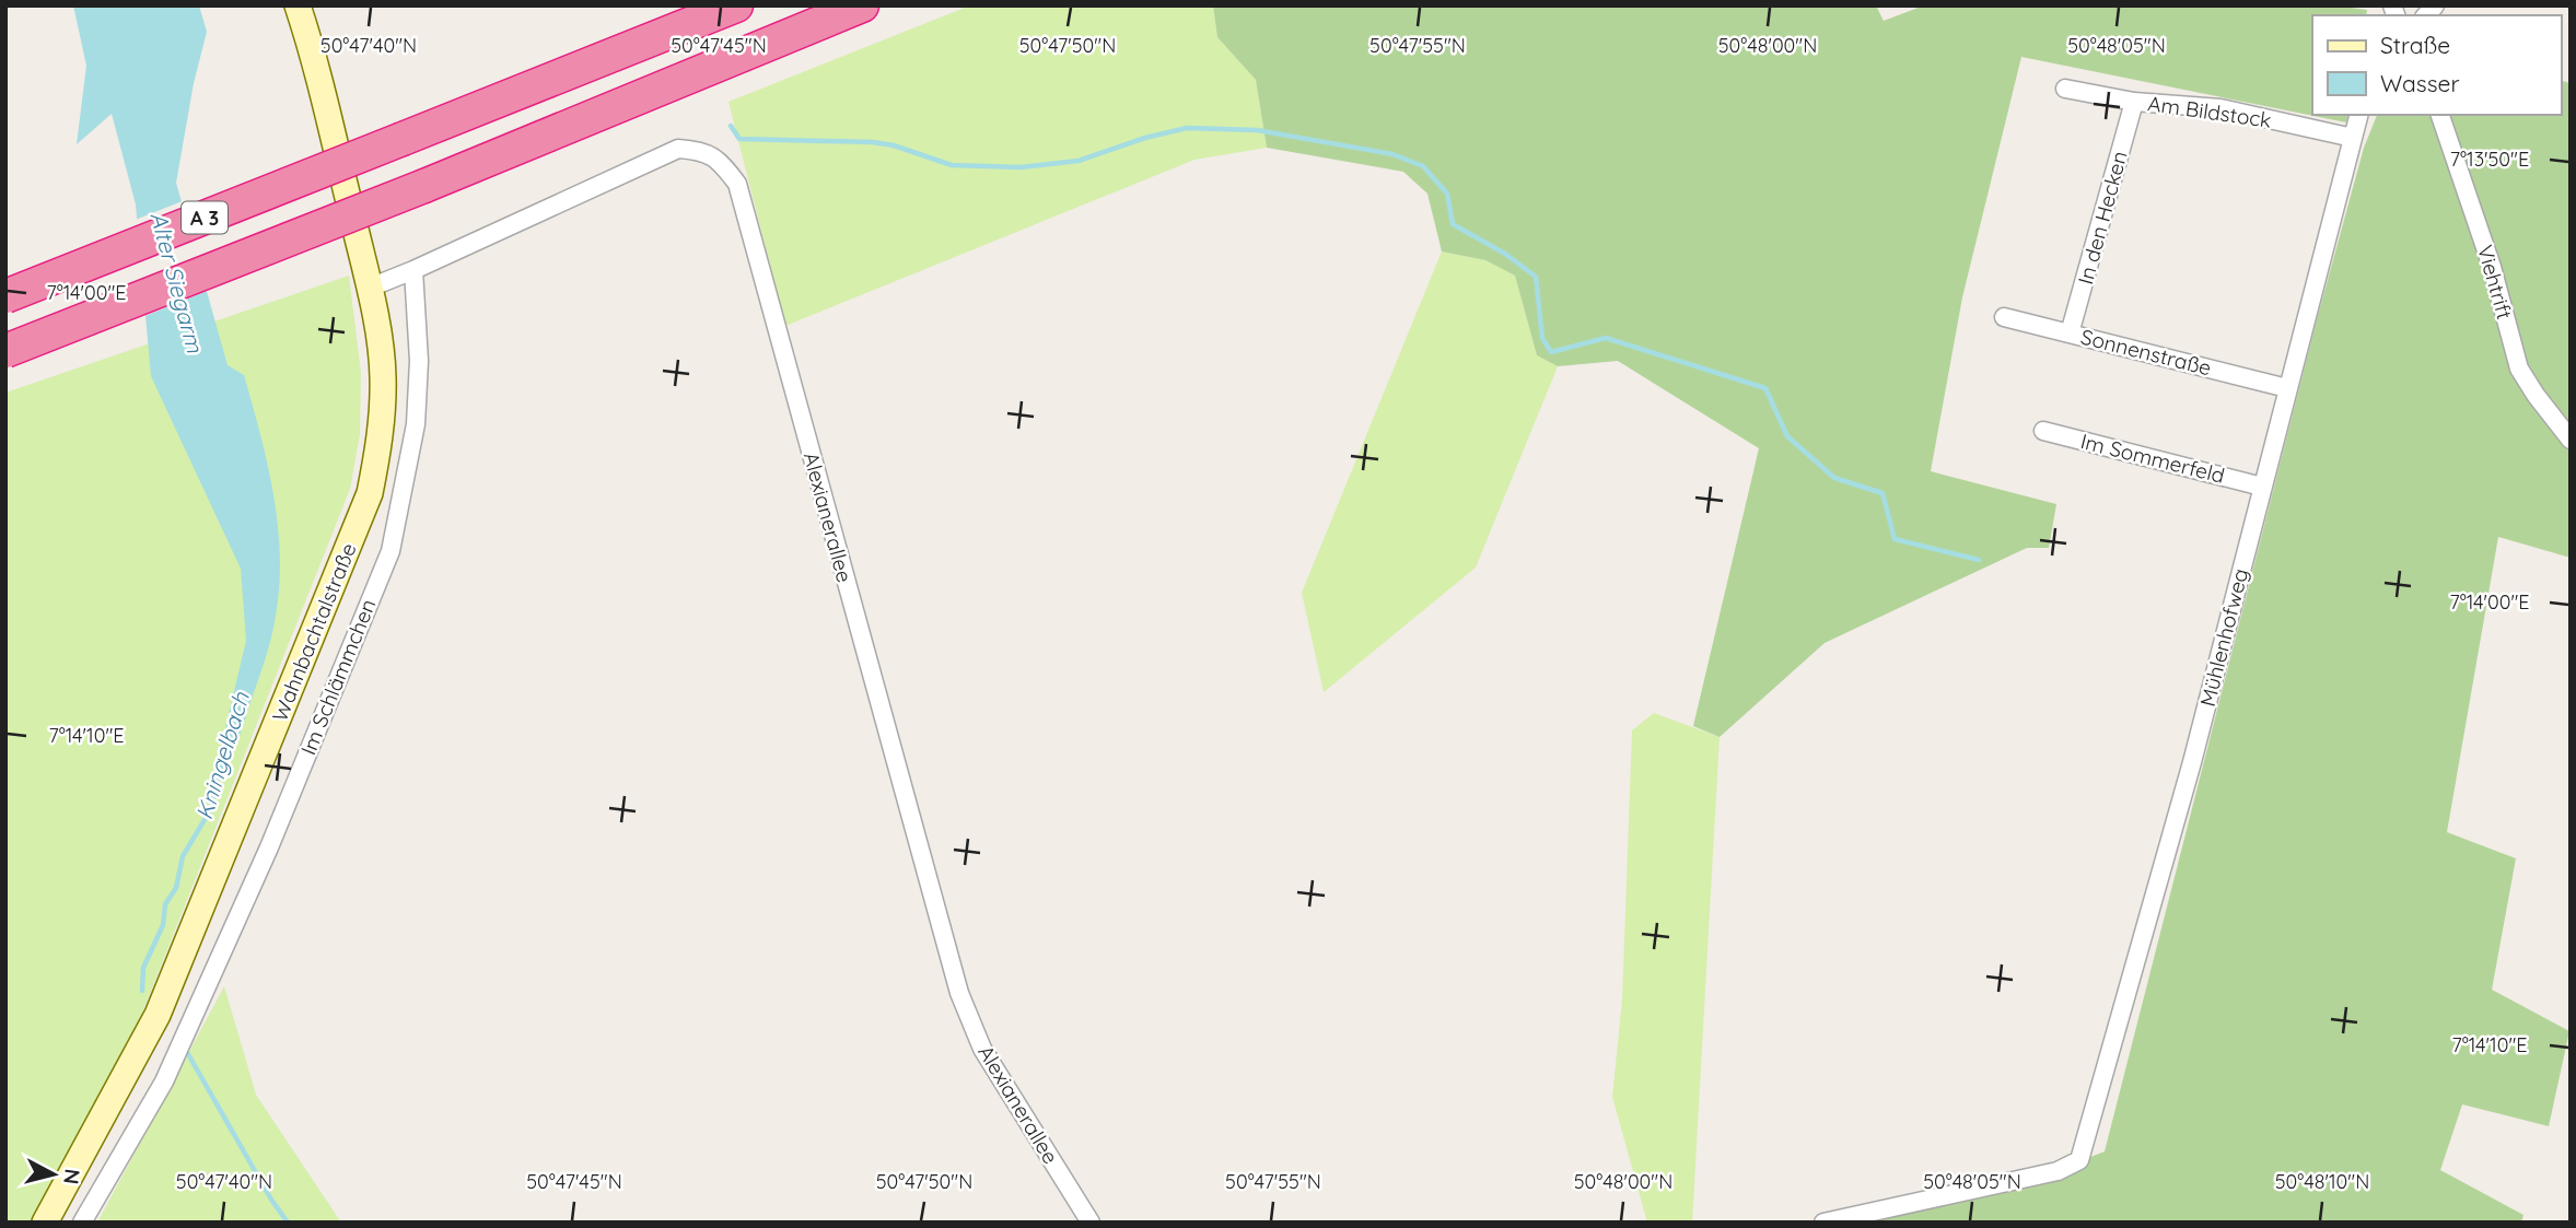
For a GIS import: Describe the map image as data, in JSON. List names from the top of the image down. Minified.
{"streets":{"highway":["A 3"],"main road":["Wahnbachtalstraße"],"street":["Am Bildstock","In den Hecken","Viehtrift","Sonnenstraße","Im Sommerfeld","Alexianerallee","Mühlenhofweg","Im Schlämmchen"]},"crossings":[["Am Bildstock","In den Hecken"],["Am Bildstock","Mühlenhofweg"],["In den Hecken","Sonnenstraße"],["Sonnenstraße","Mühlenhofweg"],["Im Sommerfeld","Mühlenhofweg"],["Alexianerallee","Wahnbachtalstraße"],["Alexianerallee","Im Schlämmchen"]],"water":["Alter Siegarm","Kningelbach"],"legend":["Straße","Wasser"],"north":"right","coordinates":["50°47'40\"N","50°47'45\"N","50°47'50\"N","50°47'55\"N","50°48'00\"N","50°48'05\"N","7°13'50\"E","7°14'00\"E","7°14'10\"E","50°48'10\"N"]}
